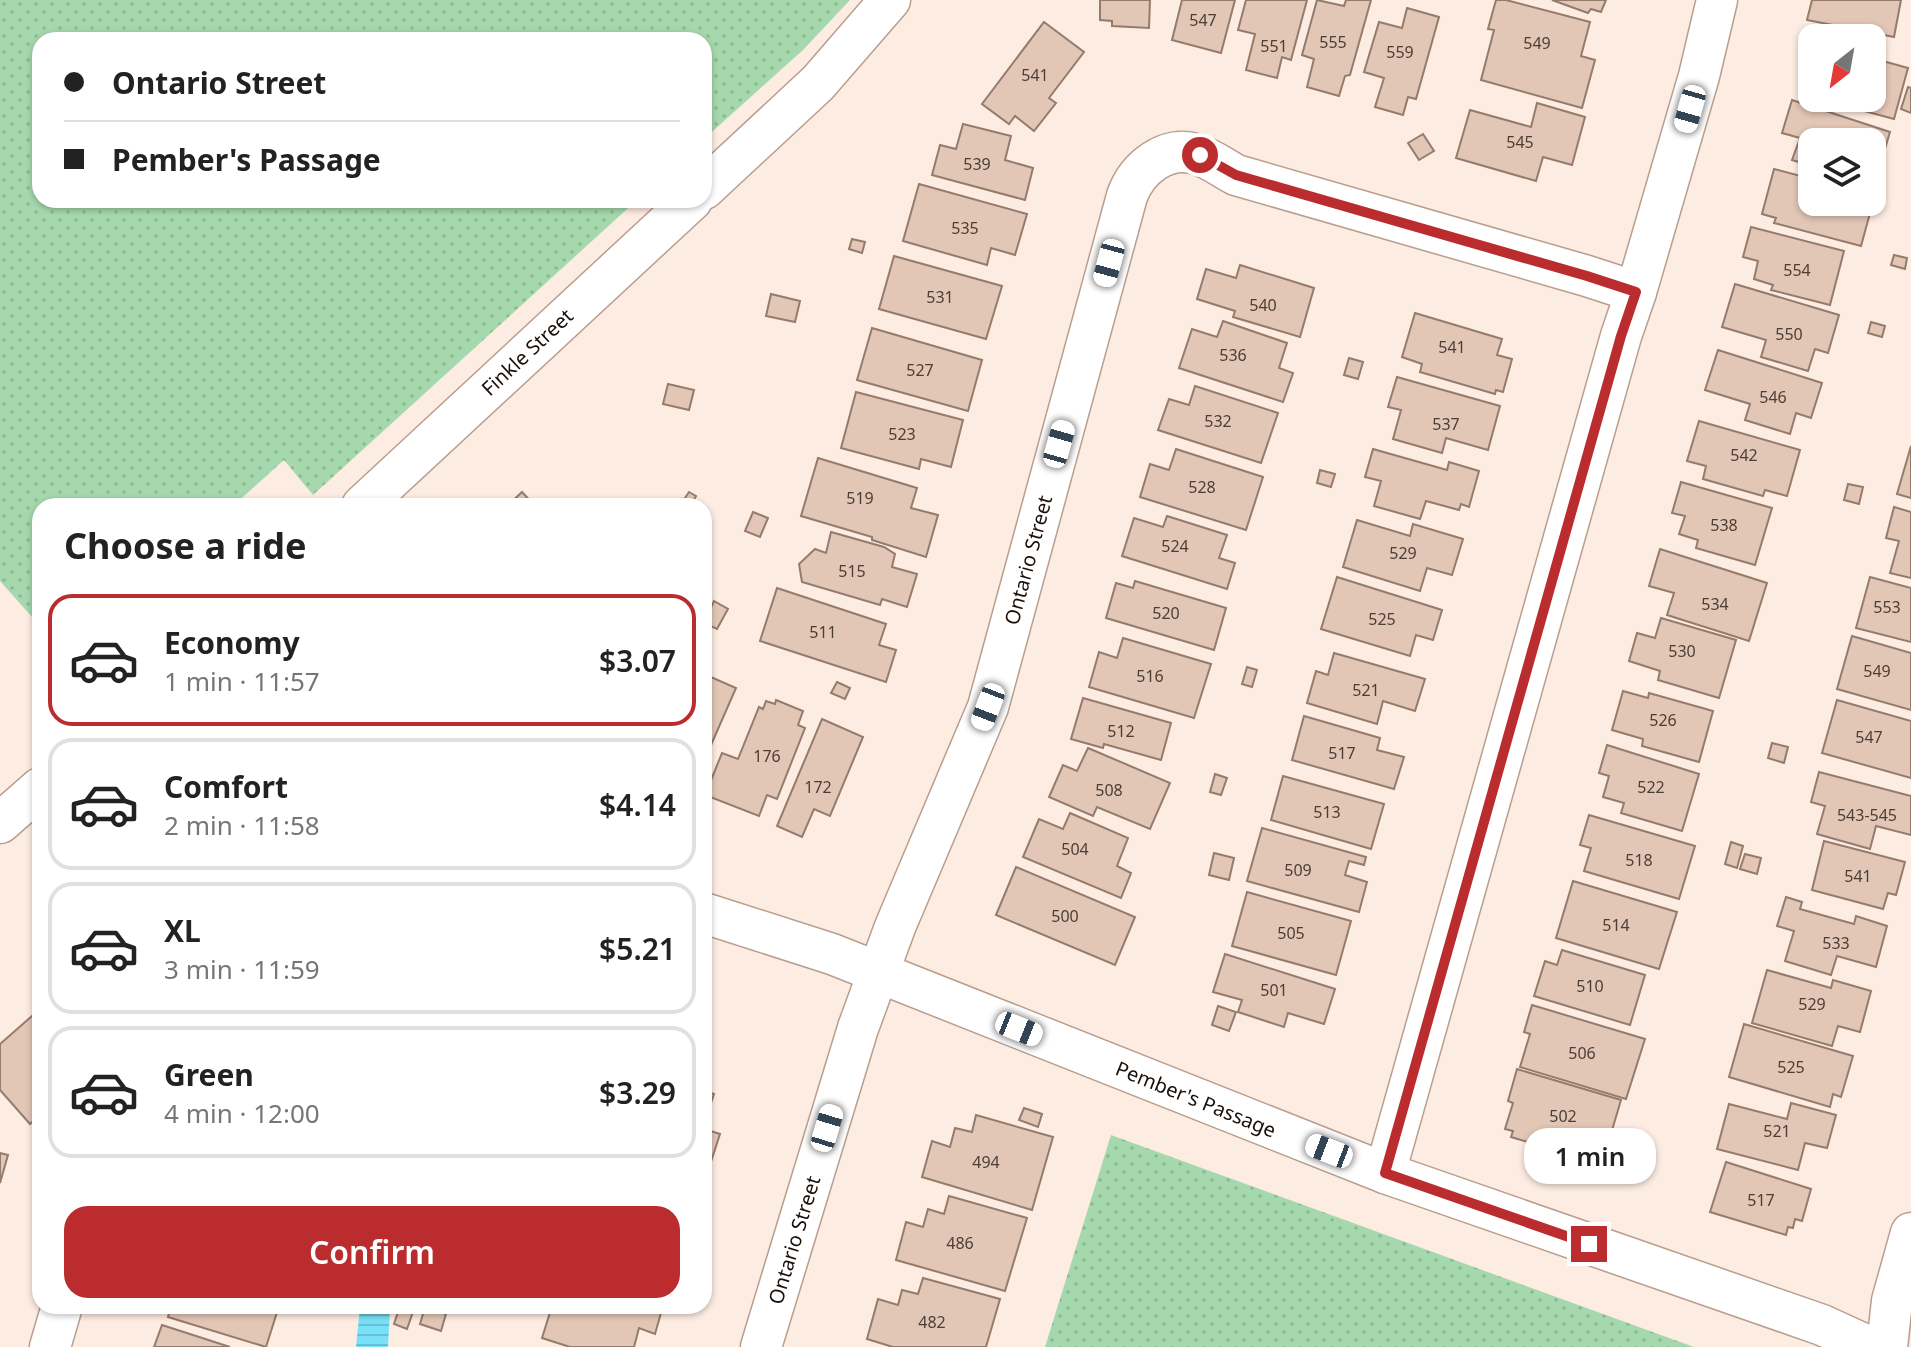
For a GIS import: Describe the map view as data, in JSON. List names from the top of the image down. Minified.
{"streets":{"street":["Finkle Street","Ontario Street","Pember's Passage"]},"crossings":[["Ontario Street","Pember's Passage"]],"house_numbers":["547","555","549","551","559","541","545","539","535","554","531","540","550","541","536","527","546","532","537","523","542","528","519","538","524","529","515","534","553","520","525","511","530","549","516","521","526","512","547","517","176","172","522","508","513","543-545","504","518","509","541","500","514","505","533","510","501","529","506","525","502","521","494","517","486","482"],"north":"bottom left","page":{"banner":["Ontario Street","Pember's Passage"],"heading":"Choose a ride","list":[{"name":"Economy","note":"1 min · 11:57","value":"$3.07"},{"name":"Comfort","note":"2 min · 11:58","value":"$4.14"},{"name":"XL","note":"3 min · 11:59","value":"$5.21"},{"name":"Green","note":"4 min · 12:00","value":"$3.29"}],"bubble":"1 min","buttons":"Confirm"}}
